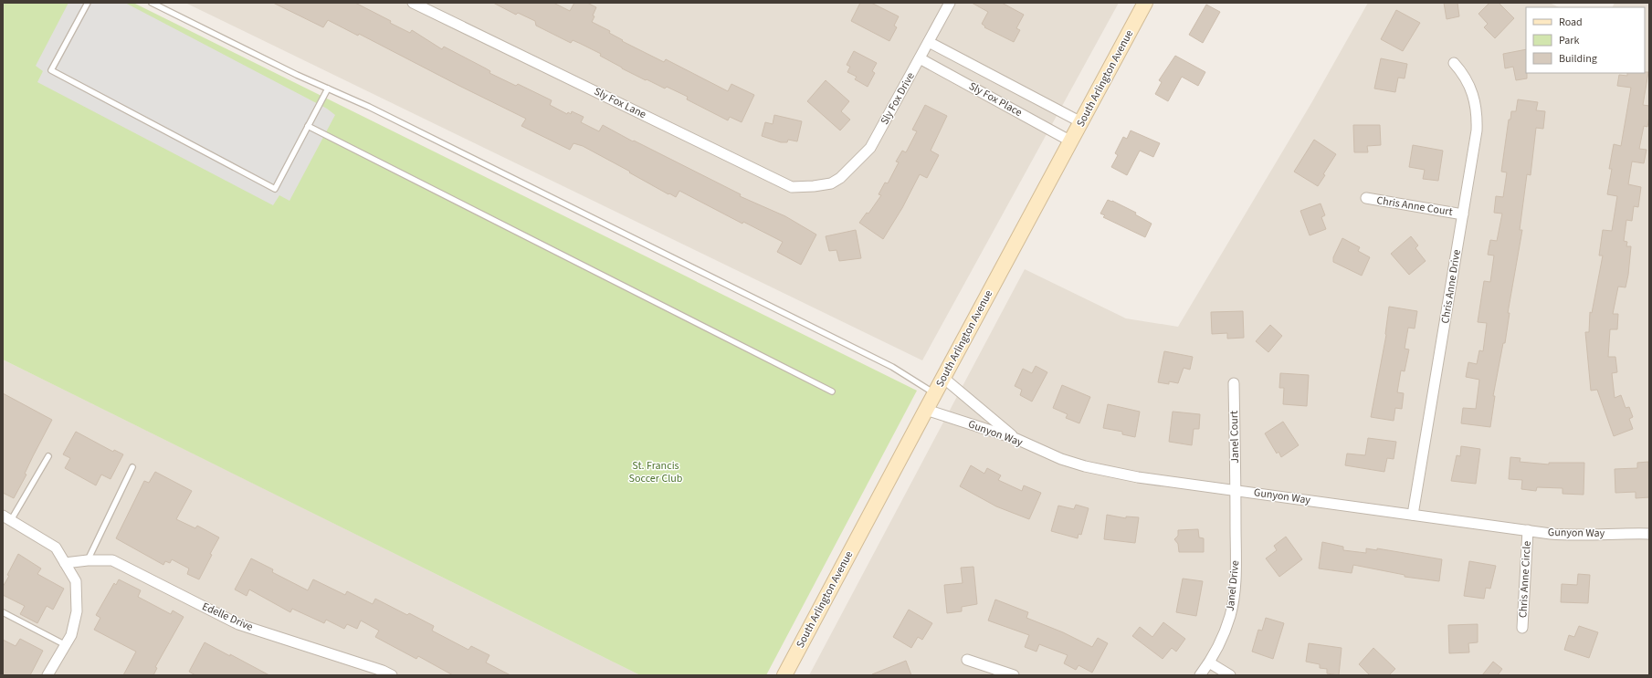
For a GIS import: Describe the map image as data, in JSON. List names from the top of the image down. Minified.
{"streets":{"street":["South Arlington Avenue","Sly Fox Drive","Sly Fox Place","Sly Fox Lane","Chris Anne Court","Chris Anne Drive","Gunyon Way","Janel Court","Chris Anne Circle","Janel Drive","Edelle Drive"]},"crossings":[["South Arlington Avenue","Sly Fox Place"],["South Arlington Avenue","Gunyon Way"],["Sly Fox Drive","Sly Fox Place"],["Sly Fox Drive","Sly Fox Lane"],["Chris Anne Court","Chris Anne Drive"],["Chris Anne Drive","Gunyon Way"],["Gunyon Way","Janel Court"],["Gunyon Way","Chris Anne Circle"],["Gunyon Way","Janel Drive"],["Janel Court","Janel Drive"]],"parks":["St. Francis Soccer Club"],"legend":["Road","Park","Building"]}
